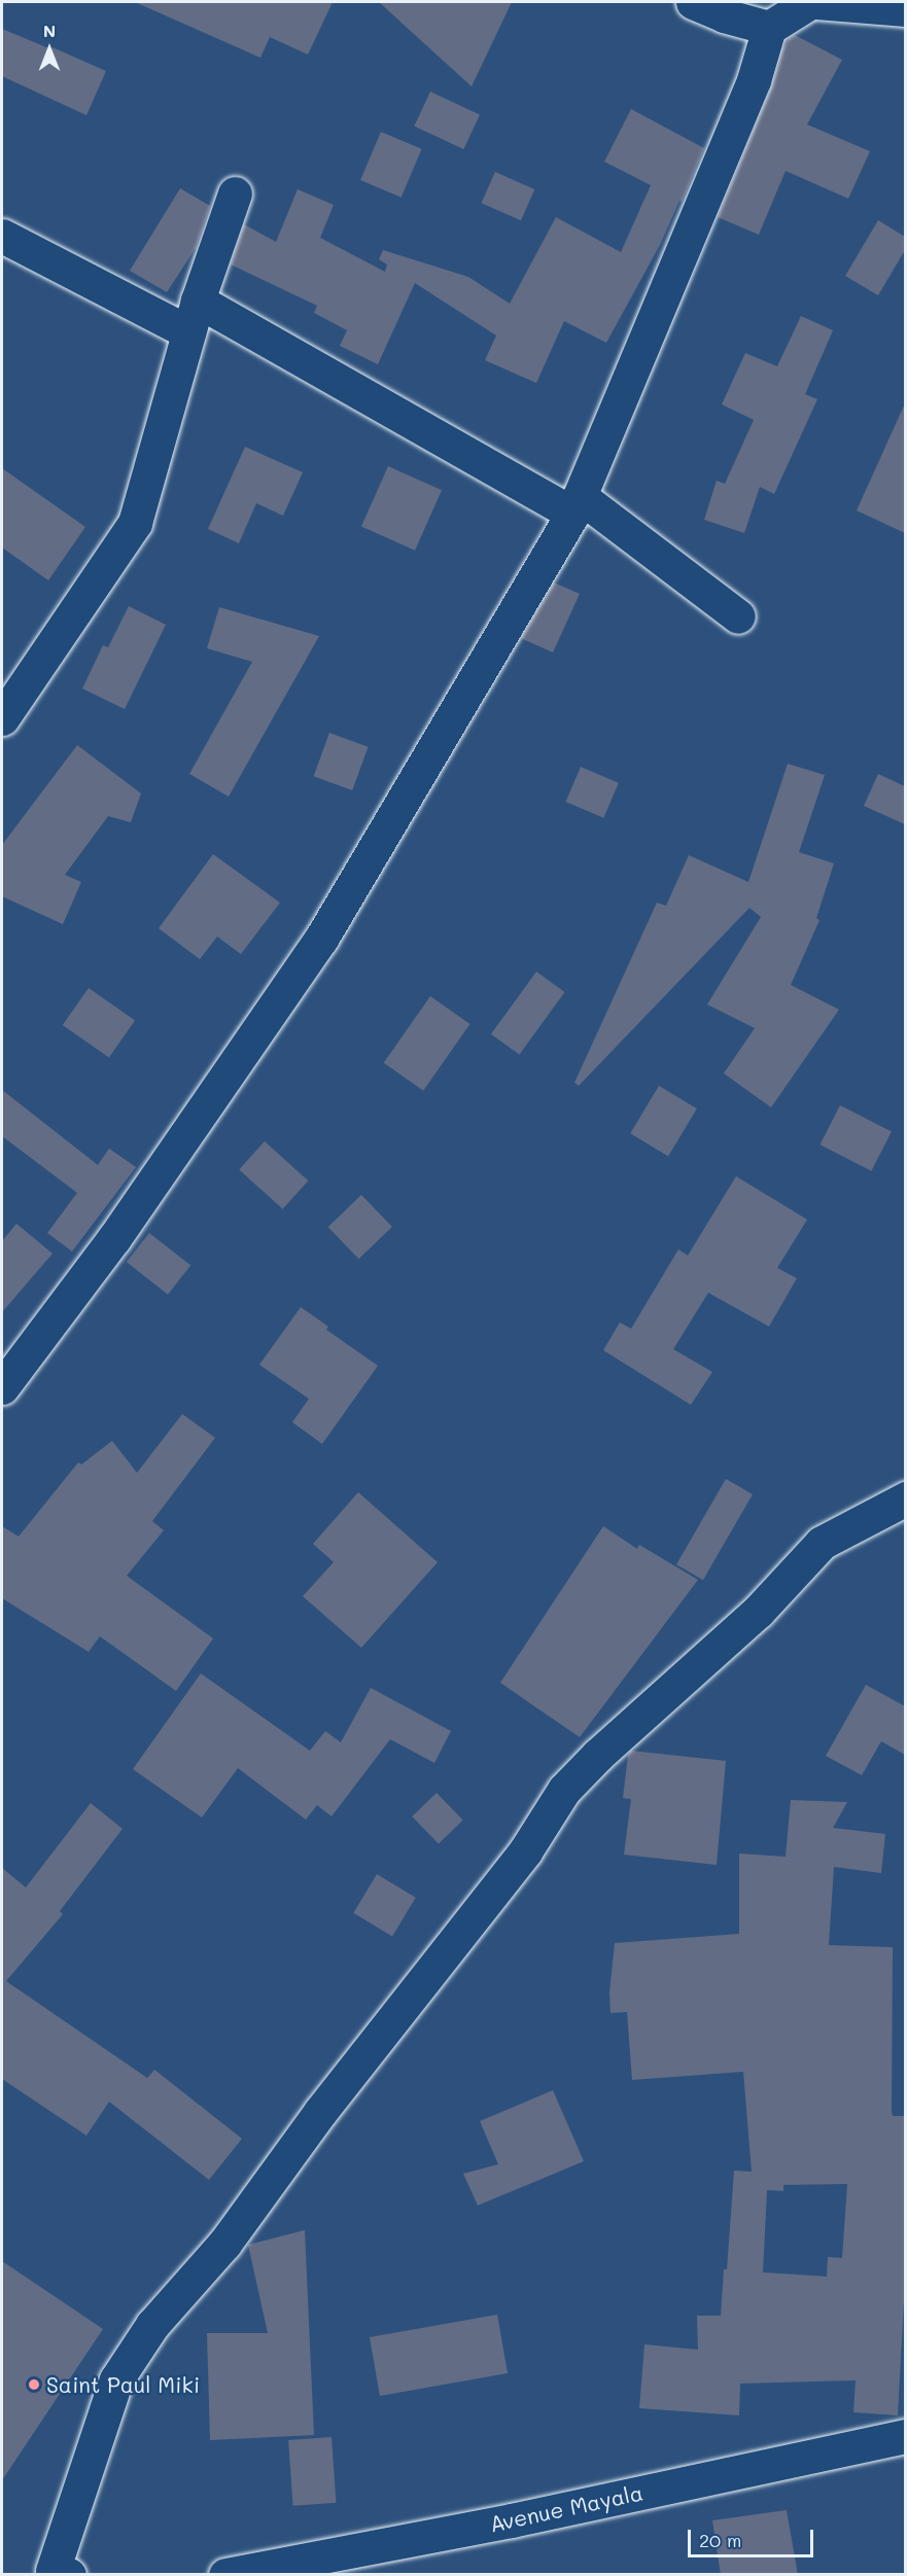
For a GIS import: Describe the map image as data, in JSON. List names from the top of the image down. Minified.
{"streets":{"street":["Avenue Mayala"]},"places":["Saint Paul Miki"],"scale_bar":"20 m","north":"top"}
